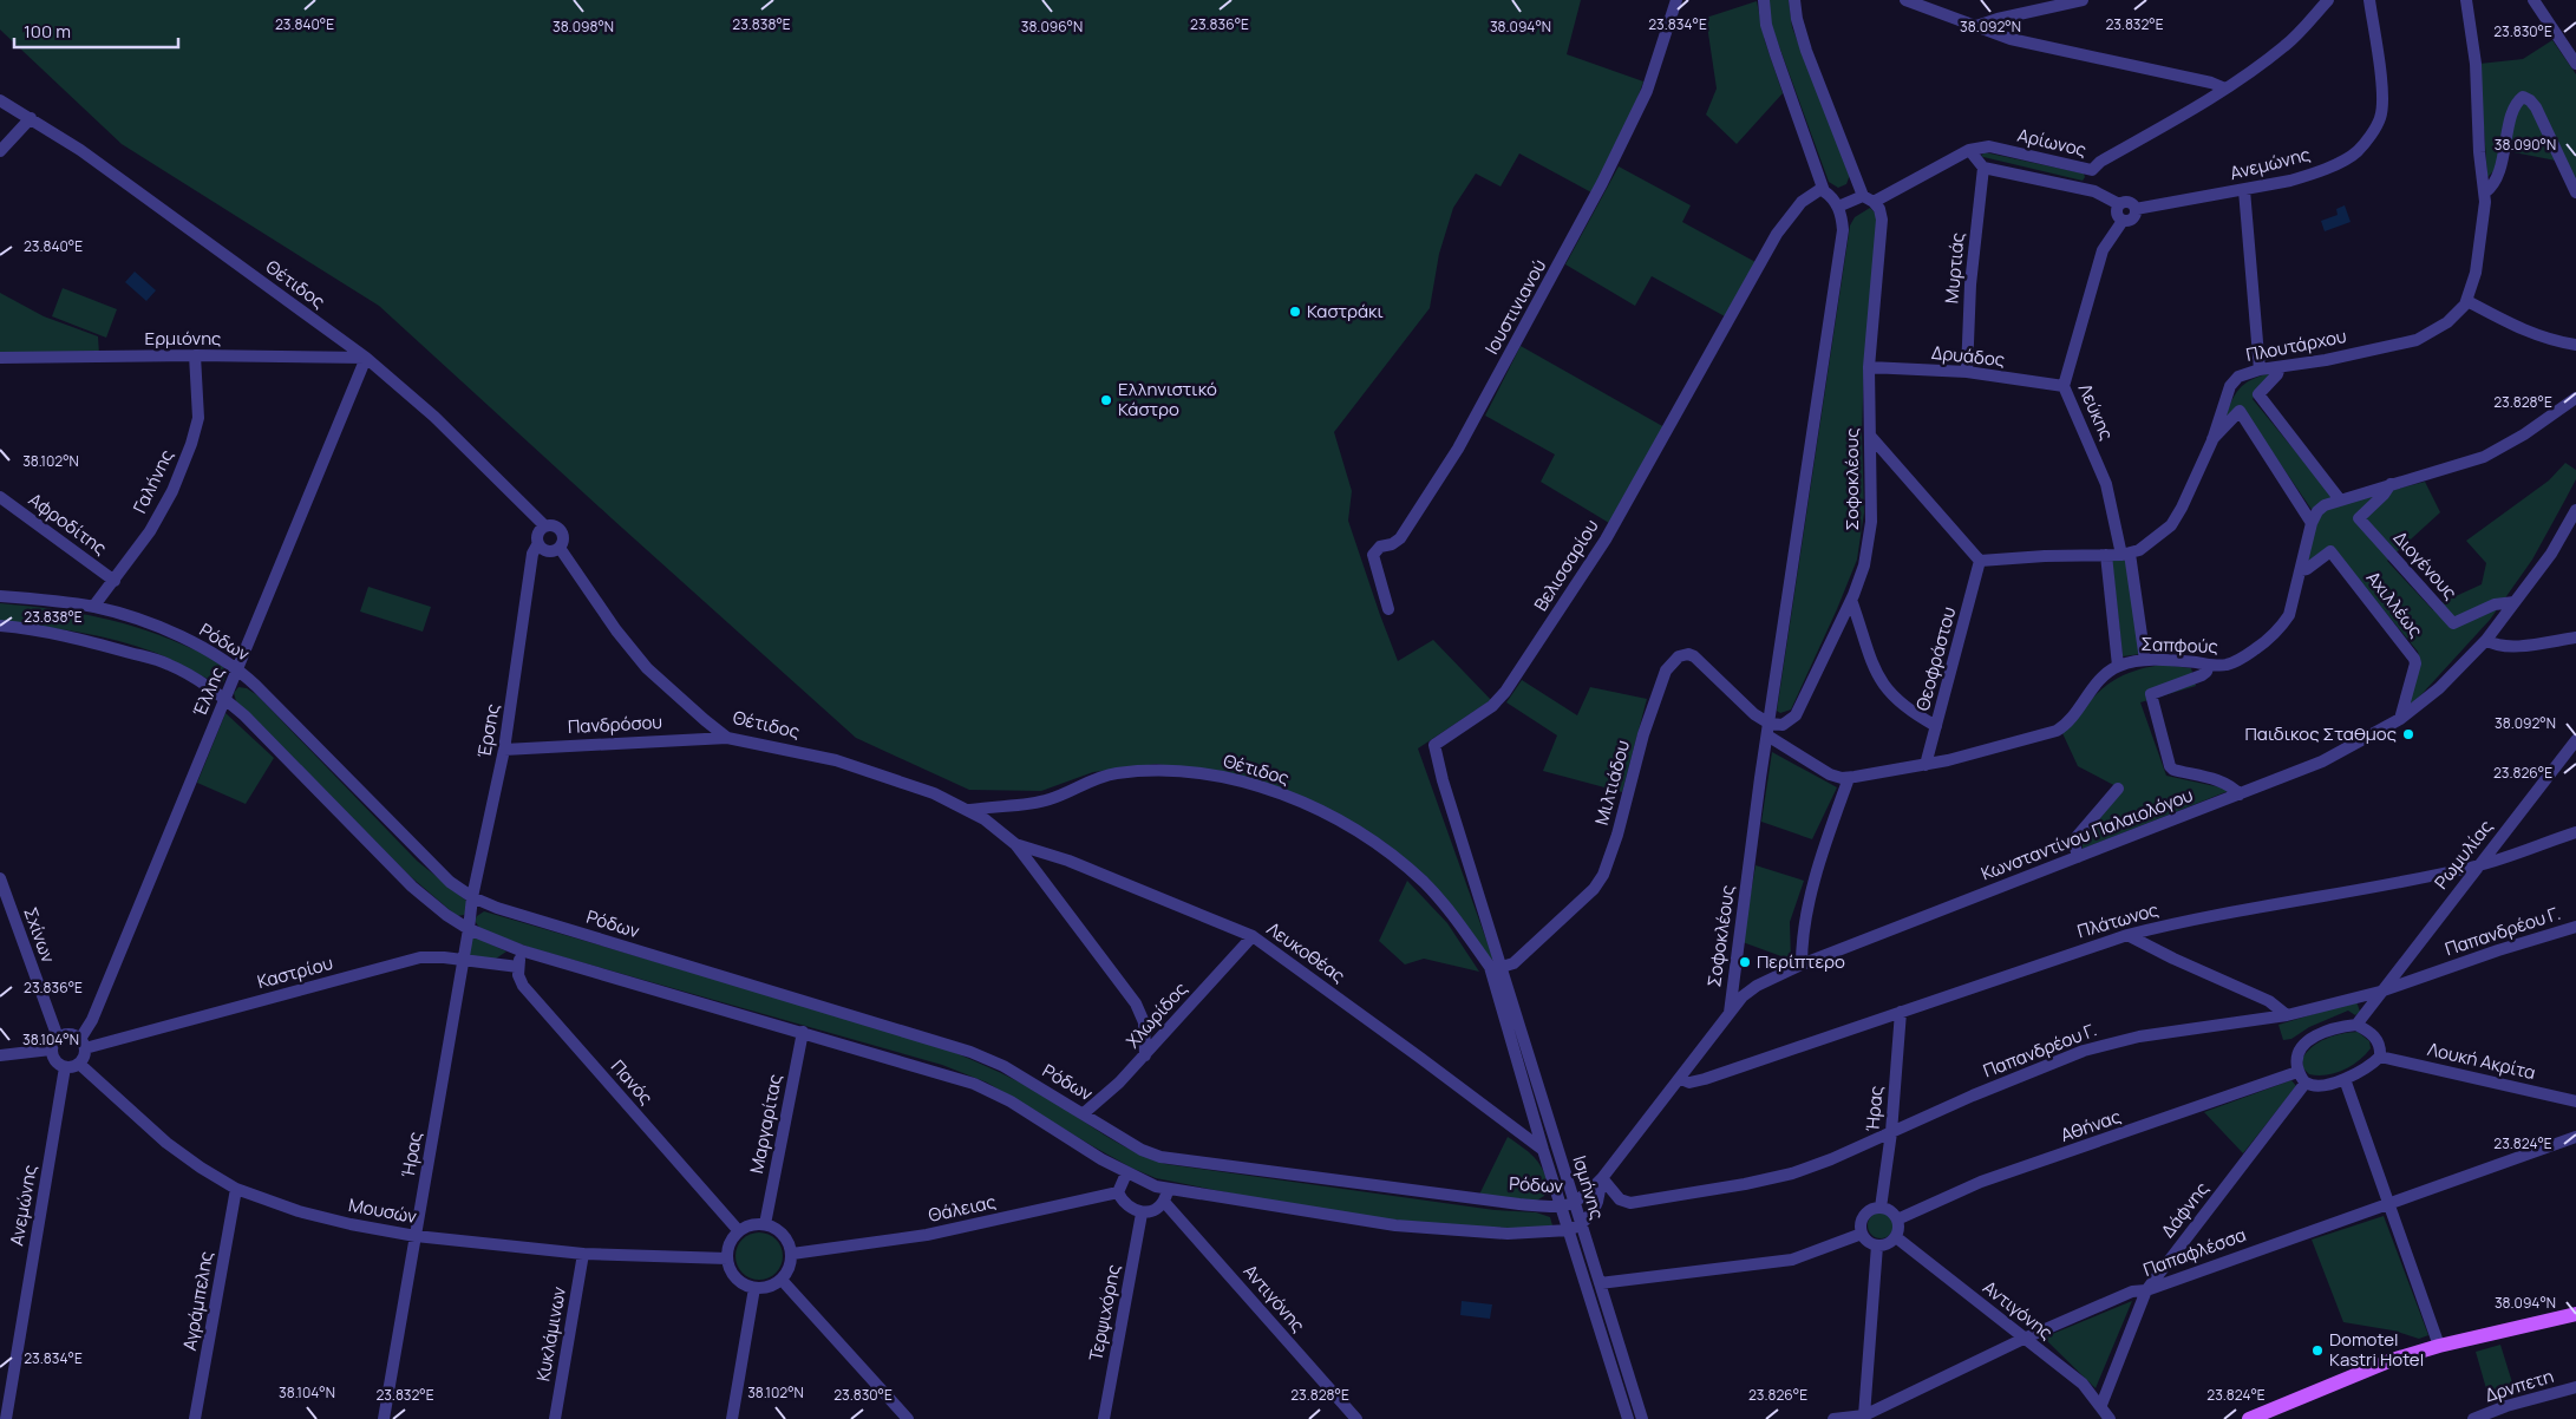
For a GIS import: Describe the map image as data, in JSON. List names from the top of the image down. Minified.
{"streets":{"street":["Αρίωνος","Ανεμώνης","Μυρτιάς","Θέτιδος","Ιουστινιανού","Ερμιόνης","Πλουτάρχου","Δρυάδος","Λεύκης","Σοφοκλέους","Γαλήνης","Αφροδίτης","Βελισσαρίου","Διογένους","Αχιλλέως","Ρόδων","Σαπφούς","Θεοφράστου","Έλλης","Πανδρόσου","Έρσης","Μιλτιάδου","Κωνσταντίνου Παλαιολόγου","Ρωμυλίας","Πλάτωνος","Παπανδρέου Γ.","Σχίνων","Λευκοθέας","Καστρίου","Χλωρίδος","Λουκή Ακρίτα","Πανός","Ήρας","Μαργαρίτας","Αθήνας","Ισμήνης","Θάλειας","Δάφνης","Μουσών","Παπαφλέσσα","Αντιγόνης","Αγράμπελης","Τερψιχόρης","Κυκλάμινων","Δρνπετη"]},"crossings":[["Αρίωνος","Σοφοκλέους"],["Ανεμώνης","Λεύκης"],["Ανεμώνης","Έλλης"],["Ανεμώνης","Σχίνων"],["Ανεμώνης","Καστρίου"],["Ανεμώνης","Μουσών"],["Μυρτιάς","Δρυάδος"],["Θέτιδος","Ερμιόνης"],["Θέτιδος","Βελισσαρίου"],["Θέτιδος","Έλλης"],["Θέτιδος","Πανδρόσου"],["Θέτιδος","Έρσης"],["Θέτιδος","Μιλτιάδου"],["Θέτιδος","Λευκοθέας"],["Θέτιδος","Χλωρίδος"],["Θέτιδος","Ισμήνης"],["Ερμιόνης","Γαλήνης"],["Ερμιόνης","Έλλης"],["Πλουτάρχου","Λεύκης"],["Πλουτάρχου","Θεοφράστου"],["Δρυάδος","Λεύκης"],["Δρυάδος","Σοφοκλέους"],["Λεύκης","Σαπφούς"],["Σοφοκλέους","Μιλτιάδου"],["Σοφοκλέους","Κωνσταντίνου Παλαιολόγου"],["Γαλήνης","Αφροδίτης"],["Γαλήνης","Ρόδων"],["Βελισσαρίου","Μιλτιάδου"],["Βελισσαρίου","Ισμήνης"],["Διογένους","Κωνσταντίνου Παλαιολόγου"],["Αχιλλέως","Σαπφούς"],["Αχιλλέως","Κωνσταντίνου Παλαιολόγου"],["Ρόδων","Έλλης"],["Ρόδων","Έρσης"],["Ρόδων","Κωνσταντίνου Παλαιολόγου"],["Ρόδων","Παπανδρέου Γ."],["Ρόδων","Χλωρίδος"],["Ρόδων","Ήρας"],["Ρόδων","Ισμήνης"],["Σαπφούς","Θεοφράστου"],["Έλλης","Σχίνων"],["Έλλης","Καστρίου"],["Έλλης","Μουσών"],["Πανδρόσου","Έρσης"],["Έρσης","Ήρας"],["Μιλτιάδου","Ισμήνης"],["Κωνσταντίνου Παλαιολόγου","Πλάτωνος"],["Κωνσταντίνου Παλαιολόγου","Παπανδρέου Γ."],["Ρωμυλίας","Πλάτωνος"],["Ρωμυλίας","Παπανδρέου Γ."],["Ρωμυλίας","Λουκή Ακρίτα"],["Ρωμυλίας","Αθήνας"],["Ρωμυλίας","Δάφνης"],["Πλάτωνος","Ήρας"],["Παπανδρέου Γ.","Ήρας"],["Σχίνων","Καστρίου"],["Σχίνων","Μουσών"],["Λευκοθέας","Χλωρίδος"],["Λευκοθέας","Ισμήνης"],["Καστρίου","Πανός"],["Καστρίου","Ήρας"],["Καστρίου","Μουσών"],["Λουκή Ακρίτα","Αθήνας"],["Λουκή Ακρίτα","Δάφνης"],["Πανός","Μαργαρίτας"],["Πανός","Θάλειας"],["Πανός","Μουσών"],["Ήρας","Αθήνας"],["Ήρας","Μουσών"],["Ήρας","Αντιγόνης"],["Μαργαρίτας","Θάλειας"],["Μαργαρίτας","Μουσών"],["Αθήνας","Δάφνης"],["Αθήνας","Αντιγόνης"],["Θάλειας","Μουσών"],["Δάφνης","Παπαφλέσσα"],["Δάφνης","Αντιγόνης"],["Μουσών","Αγράμπελης"],["Μουσών","Κυκλάμινων"],["Παπαφλέσσα","Αντιγόνης"]],"places":["Καστράκι","Ελληνιστικό Κάστρο","Παιδικος Σταθμος","Περίπτερο","Domotel Kastri Hotel"],"scale_bar":"100 m","coordinates":["23.840°E","23.838°E","23.836°E","23.834°E","23.832°E","38.094°N","38.098°N","38.096°N","38.092°N","23.830°E","38.090°N","23.828°E","38.102°N","23.826°E","38.104°N","23.824°E"]}
